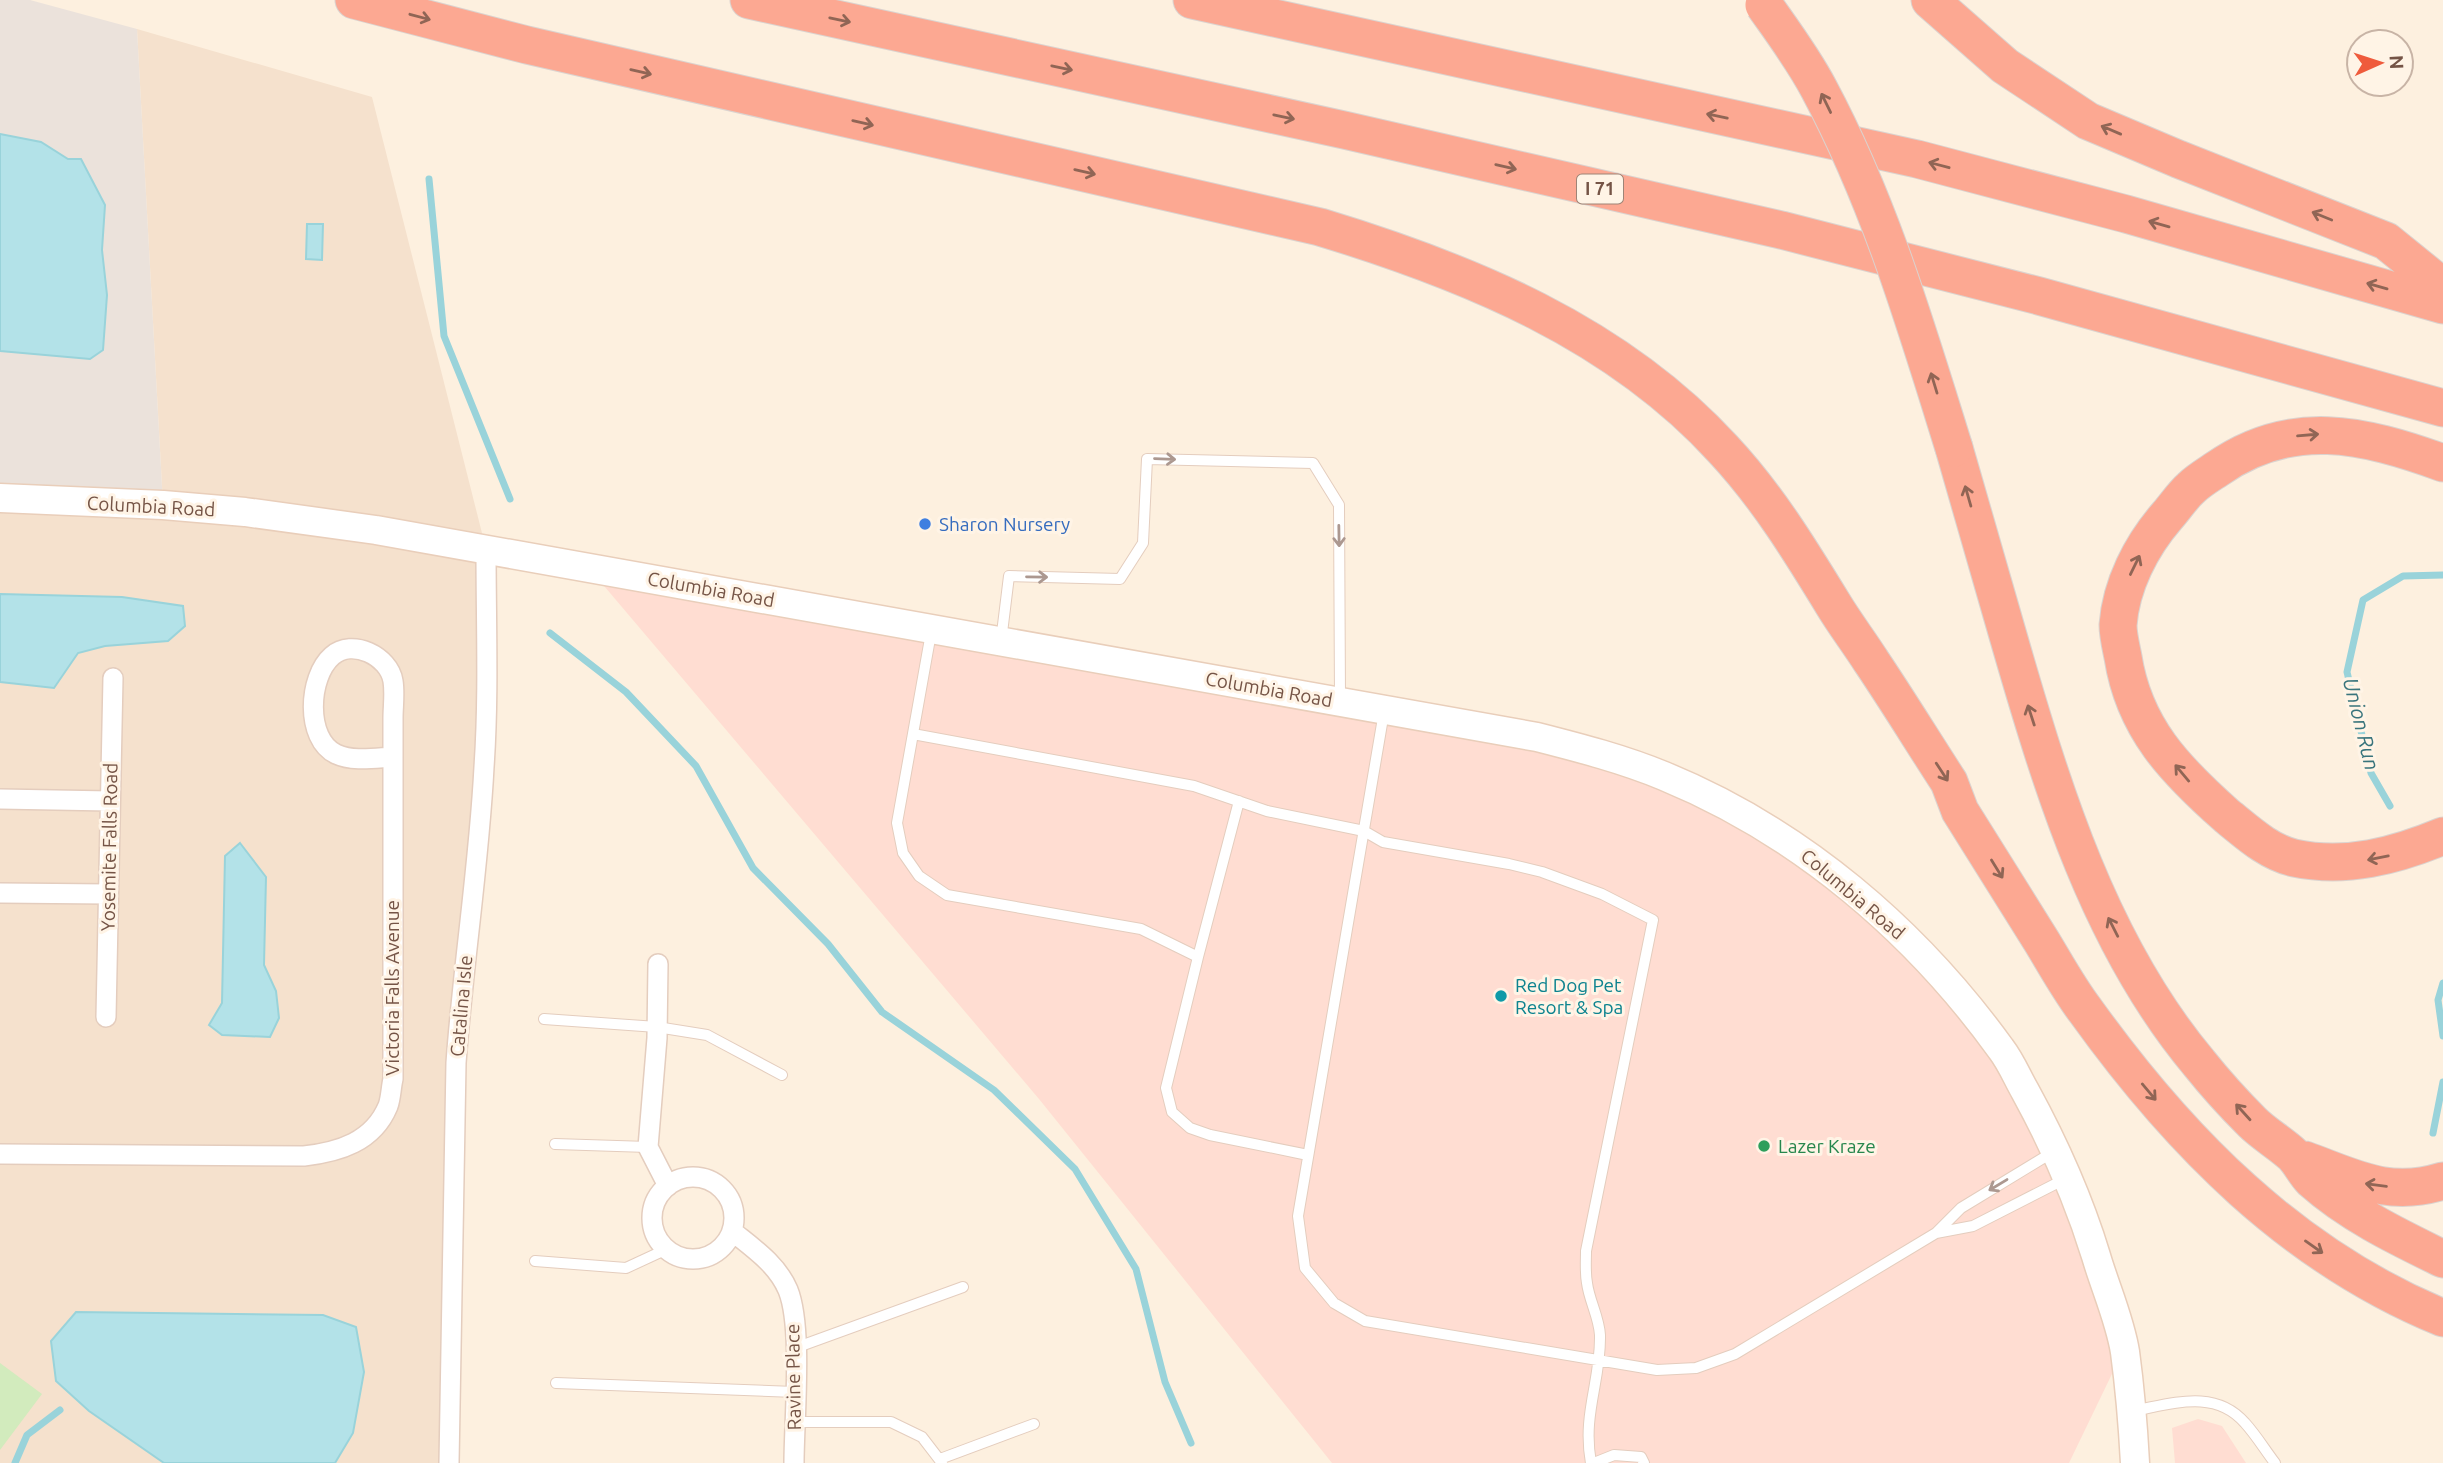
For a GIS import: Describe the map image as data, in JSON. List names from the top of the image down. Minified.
{"streets":{"highway":["I 71"],"street":["Columbia Road","Yosemite Falls Road","Victoria Falls Avenue","Catalina Isle","Ravine Place"]},"crossings":[["Columbia Road","Catalina Isle"]],"water":["Union Run"],"places":["Sharon Nursery","Red Dog Pet Resort & Spa","Lazer Kraze"],"north":"right"}
